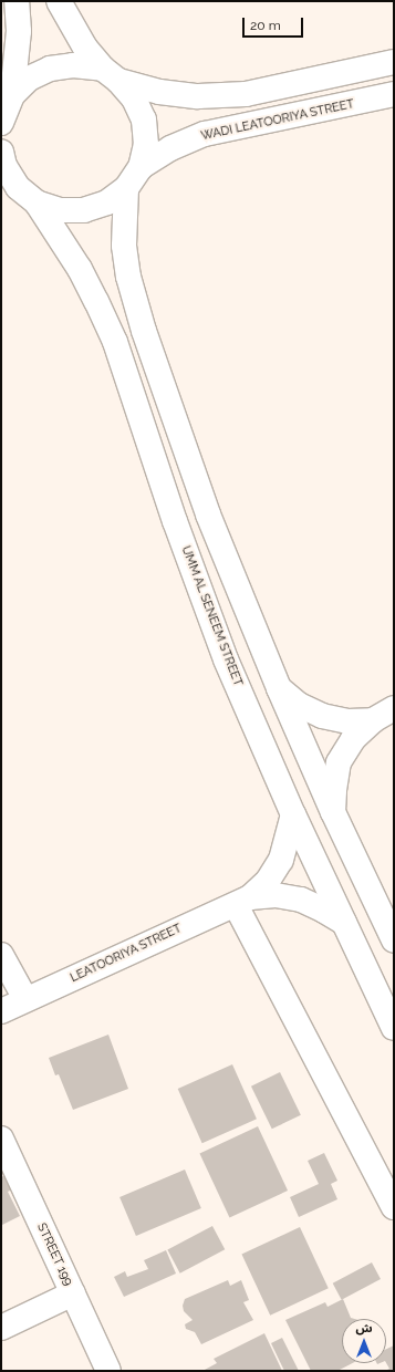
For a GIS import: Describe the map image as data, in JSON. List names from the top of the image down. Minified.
{"streets":{"main road":["WADI LEATOORIYA STREET","UMM AL SENEEM STREET","LEATOORIYA STREET","STREET 199"]},"crossings":[["UMM AL SENEEM STREET","LEATOORIYA STREET"]],"scale_bar":"20 m","north":"top"}
